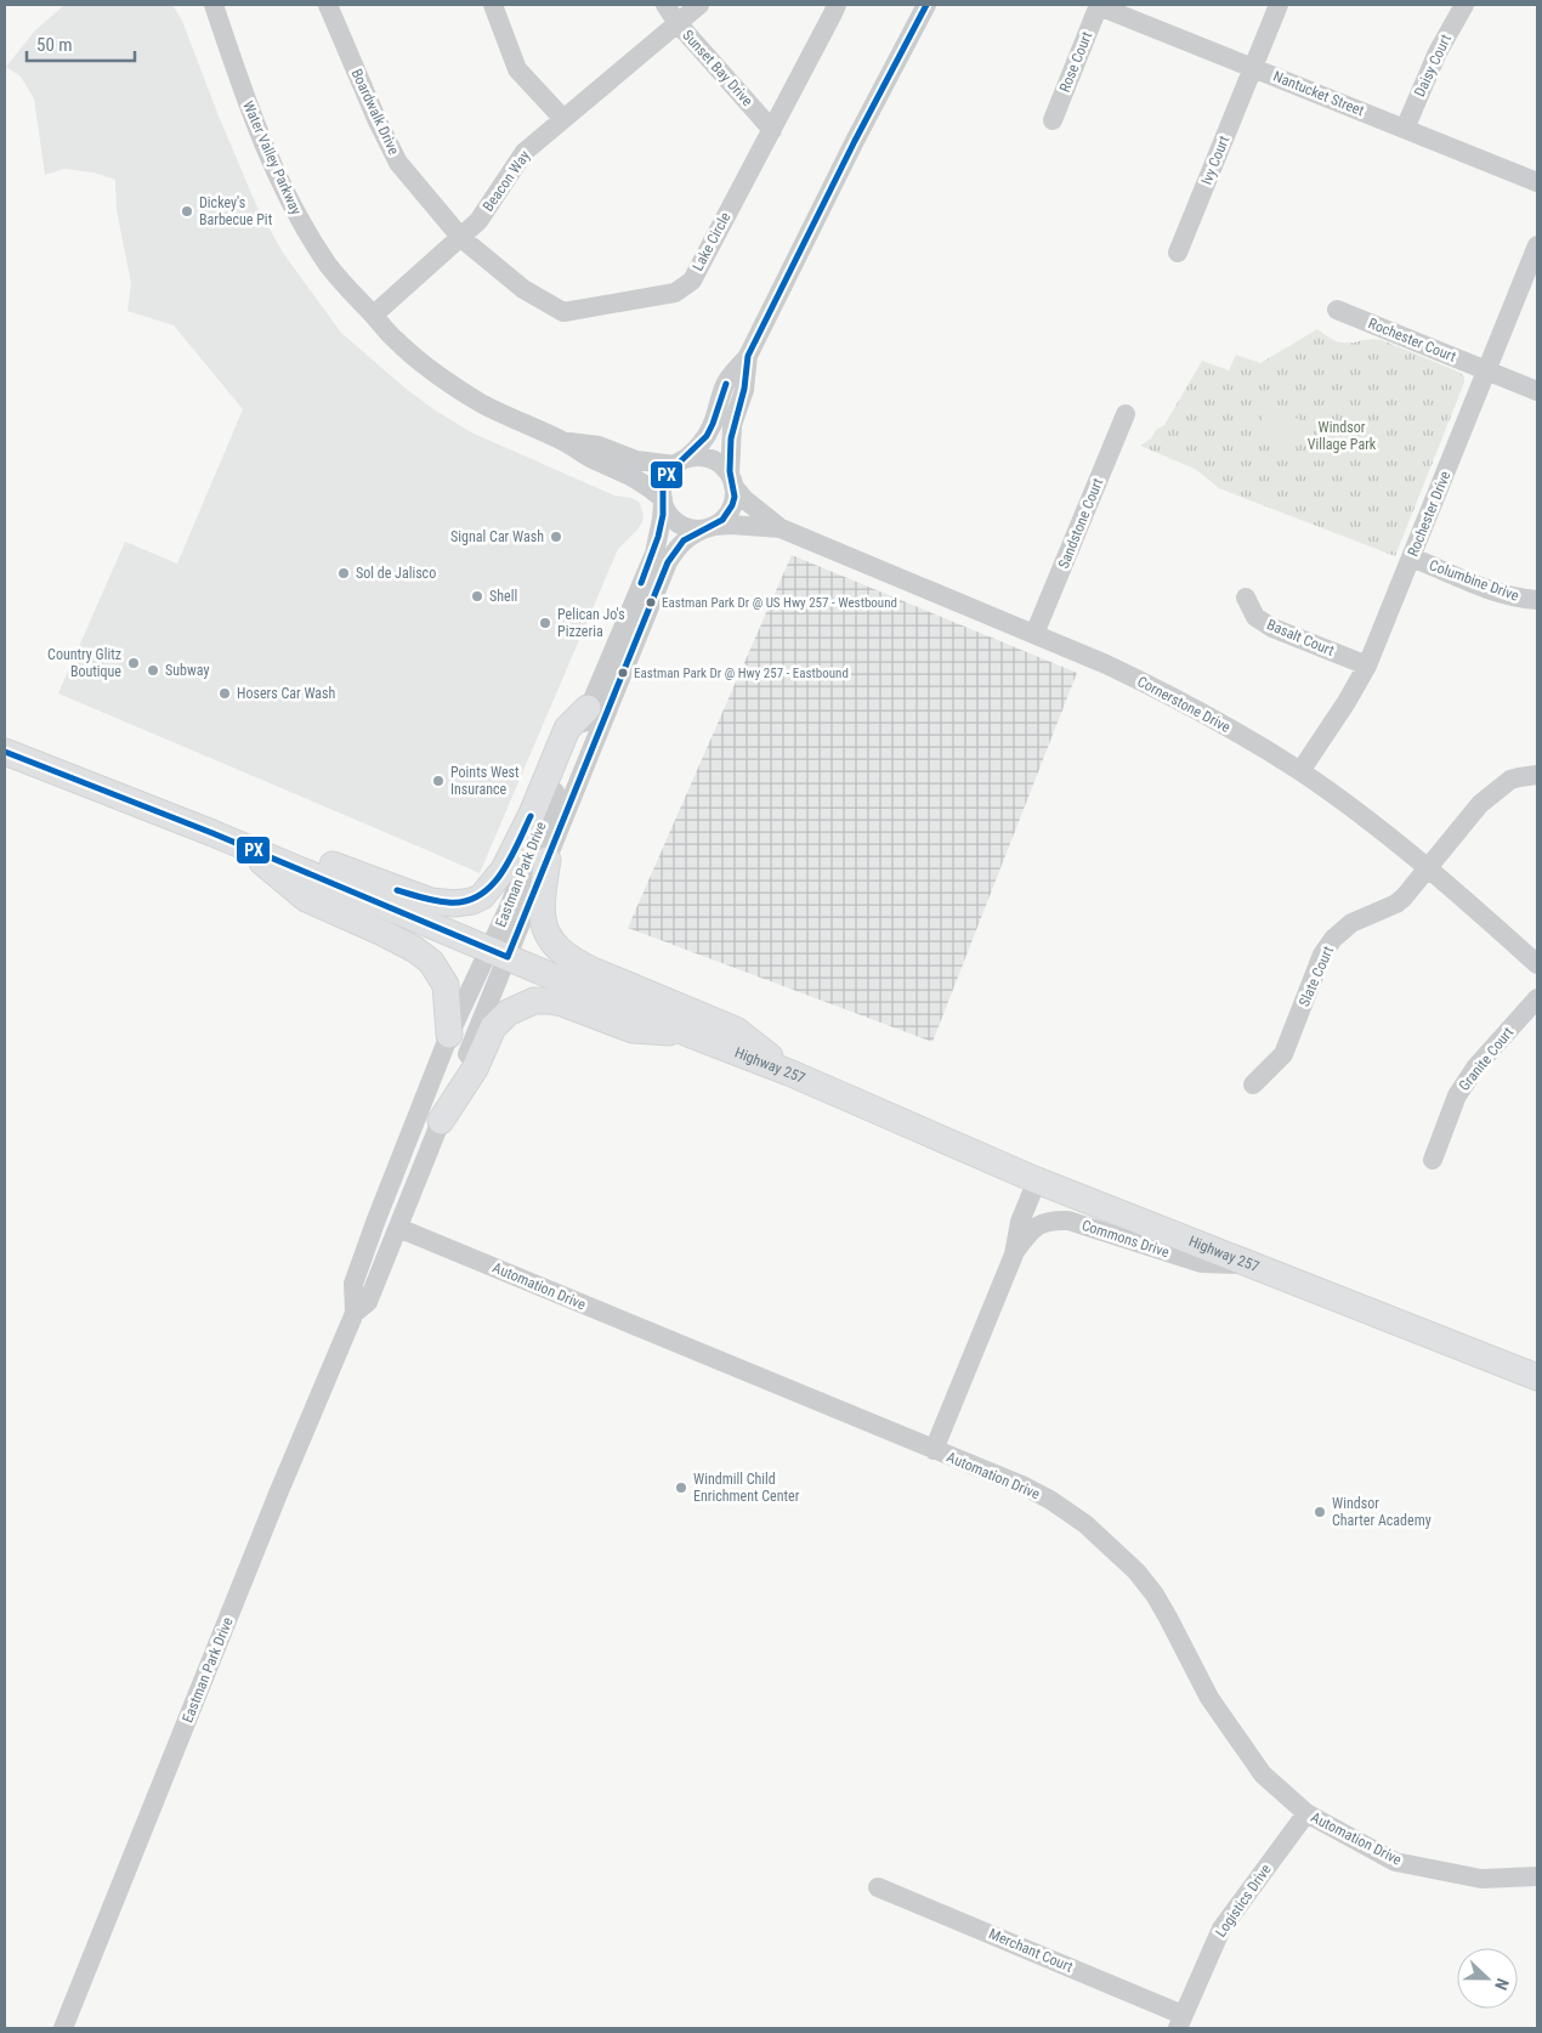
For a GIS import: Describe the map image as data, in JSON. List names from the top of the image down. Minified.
{"streets":{"main road":["Highway 257"],"street":["Rose Court","Daisy Court","Sunset Bay Drive","Nantucket Street","Boardwalk Drive","Water Valley Parkway","Ivy Court","Beacon Way","Lake Circle","Rochester Court","Rochester Drive","Sandstone Court","Columbine Drive","Basalt Court","Cornerstone Drive","Eastman Park Drive","Slate Court","Granite Court","Commons Drive","Automation Drive","Logistics Drive","Merchant Court"]},"crossings":[["Rose Court","Nantucket Street"],["Daisy Court","Nantucket Street"],["Sunset Bay Drive","Beacon Way"],["Sunset Bay Drive","Lake Circle"],["Nantucket Street","Ivy Court"],["Boardwalk Drive","Beacon Way"],["Boardwalk Drive","Lake Circle"],["Water Valley Parkway","Beacon Way"],["Water Valley Parkway","Cornerstone Drive"],["Water Valley Parkway","Eastman Park Drive"],["Beacon Way","Lake Circle"],["Rochester Court","Rochester Drive"],["Rochester Drive","Columbine Drive"],["Rochester Drive","Basalt Court"],["Rochester Drive","Cornerstone Drive"],["Sandstone Court","Cornerstone Drive"],["Cornerstone Drive","Eastman Park Drive"],["Cornerstone Drive","Slate Court"],["Eastman Park Drive","Highway 257"],["Eastman Park Drive","Automation Drive"],["Highway 257","Commons Drive"],["Commons Drive","Automation Drive"],["Automation Drive","Logistics Drive"],["Logistics Drive","Merchant Court"]],"parks":["Windsor Village Park"],"places":["Dickey's Barbecue Pit","Signal Car Wash","Sol de Jalisco","Shell","Eastman Park Dr @ US Hwy 257 - Westbound","Pelican Jo's Pizzeria","Country Glitz Boutique","Subway","Eastman Park Dr @ Hwy 257 - Eastbound","Hosers Car Wash","Points West Insurance","Windmill Child Enrichment Center","Windsor Charter Academy"],"lines":["transit line PX"],"scale_bar":"50 m","north":"right"}
